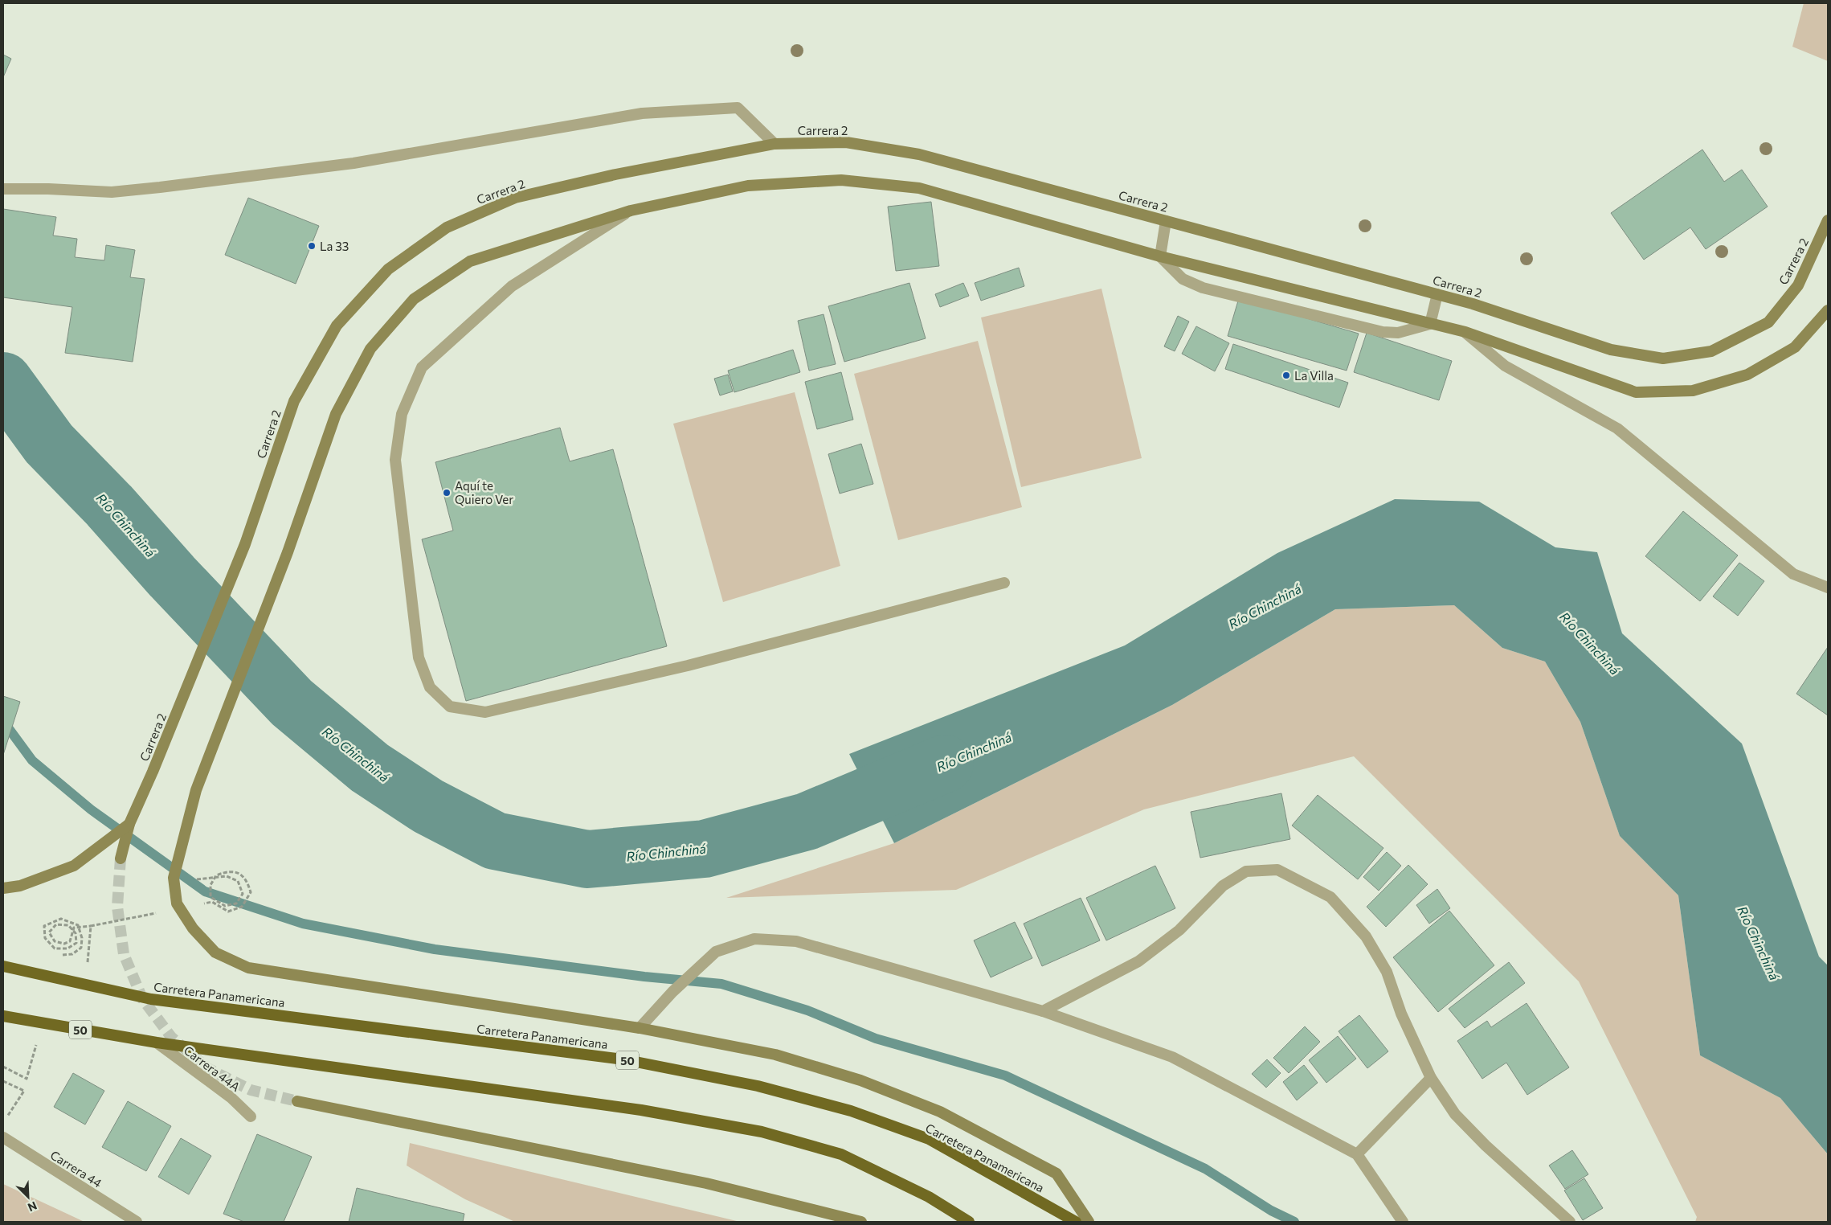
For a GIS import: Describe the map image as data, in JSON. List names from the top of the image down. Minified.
{"streets":{"highway":["Carretera Panamericana","50"],"main road":["Carrera 2"],"street":["Carrera 44A","Carrera 44"]},"crossings":[["50","Carrera 44A"]],"water":["Río Chinchiná"],"places":["La 33","La Villa","Aquí te Quiero Ver"],"north":"bottom right"}
